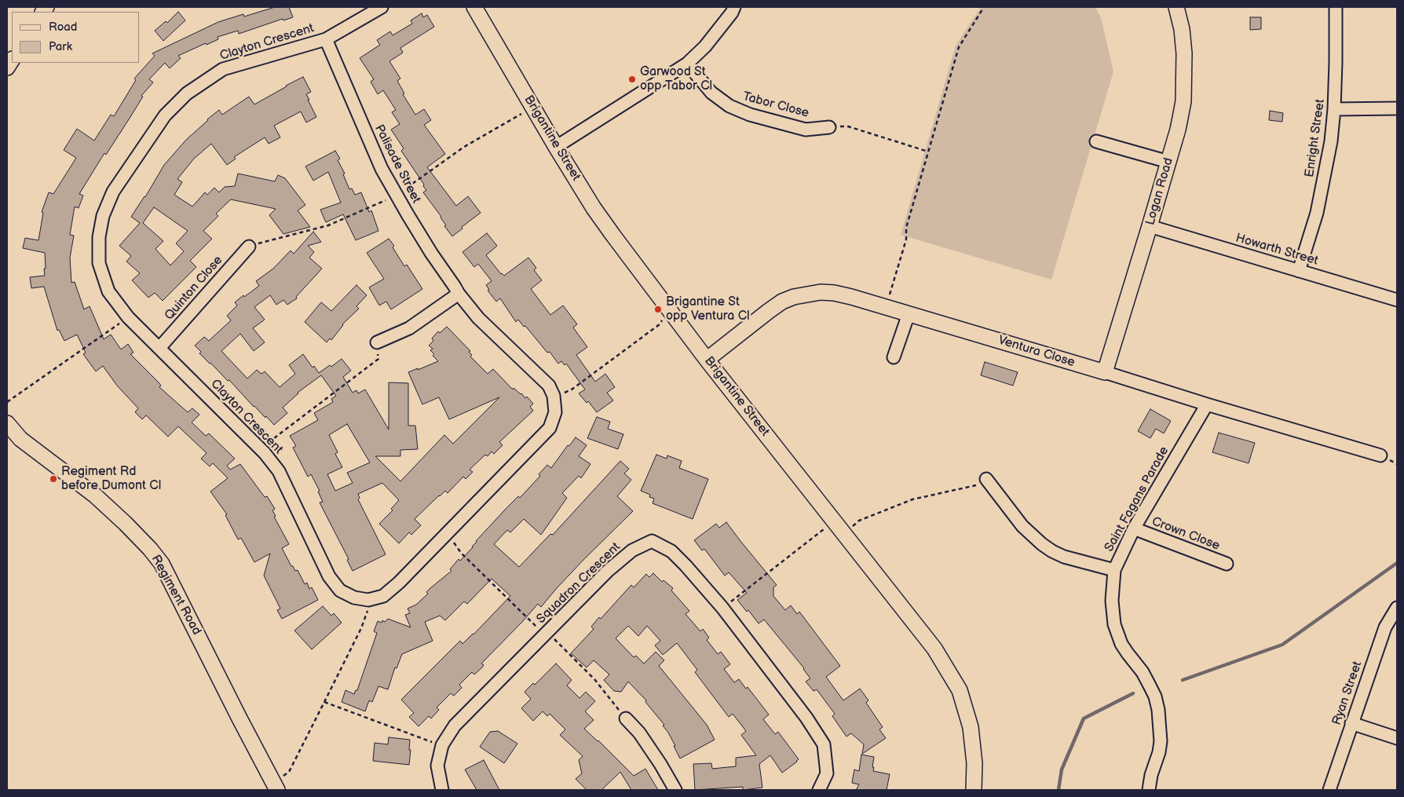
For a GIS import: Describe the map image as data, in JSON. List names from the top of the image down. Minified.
{"streets":{"street":["Clayton Crescent","Tabor Close","Brigantine Street","Enright Street","Palisade Street","Logan Road","Howarth Street","Quinton Close","Ventura Close","Saint Fagans Parade","Crown Close","Squadron Crescent","Regiment Road","Ryan Street"]},"crossings":[["Clayton Crescent","Palisade Street"],["Clayton Crescent","Quinton Close"],["Brigantine Street","Ventura Close"],["Enright Street","Howarth Street"],["Logan Road","Howarth Street"],["Logan Road","Ventura Close"],["Ventura Close","Saint Fagans Parade"],["Saint Fagans Parade","Crown Close"]],"places":["Garwood St opp Tabor Cl","Brigantine St opp Ventura Cl","Regiment Rd before Dumont Cl"],"legend":["Road","Park"]}
